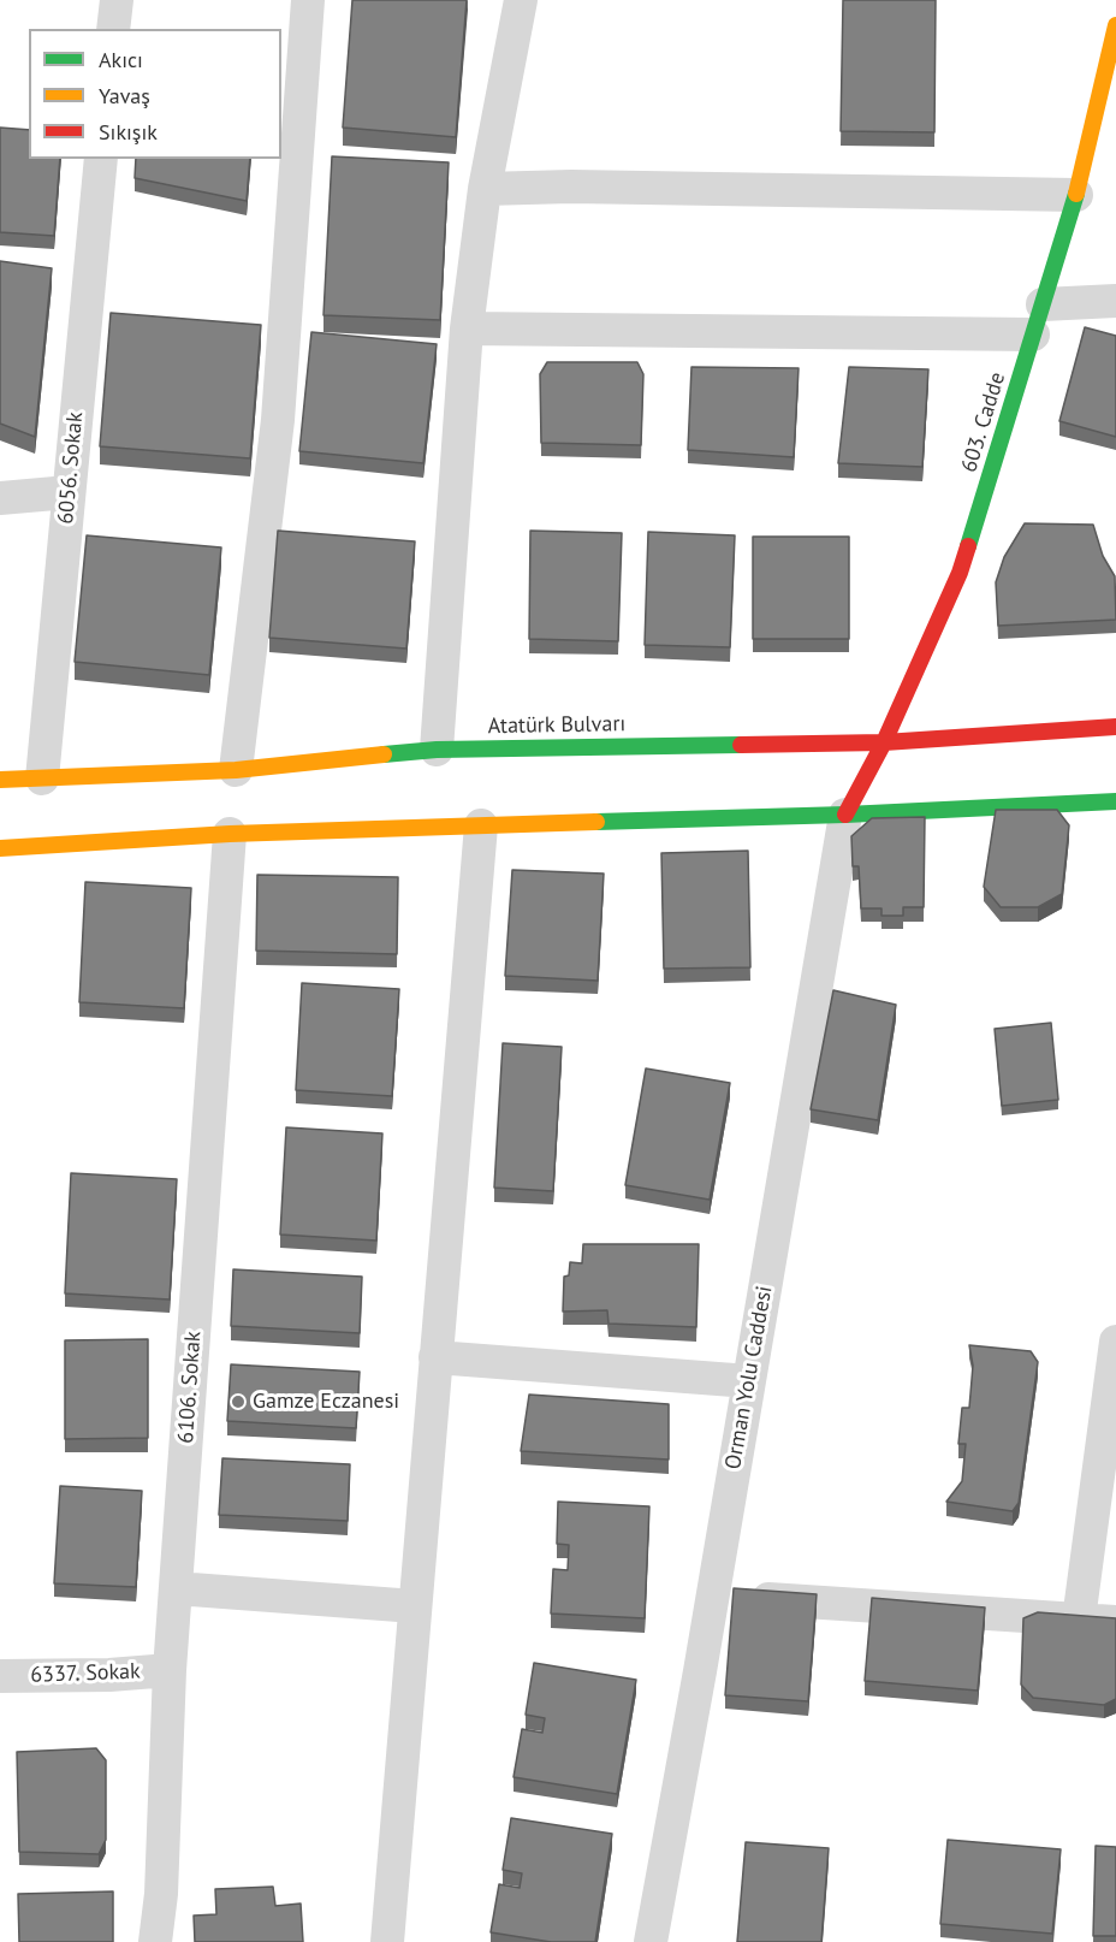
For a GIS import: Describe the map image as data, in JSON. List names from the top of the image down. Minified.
{"streets":{"main road":["603. Cadde","Atatürk Bulvarı"],"street":["6056. Sokak","Orman Yolu Caddesi","6106. Sokak","6337. Sokak"]},"crossings":[["603. Cadde","Atatürk Bulvarı"],["603. Cadde","Orman Yolu Caddesi"],["6056. Sokak","Atatürk Bulvarı"],["6106. Sokak","6337. Sokak"]],"places":["Gamze Eczanesi"],"legend":["Akıcı","Yavaş","Sıkışık"]}
